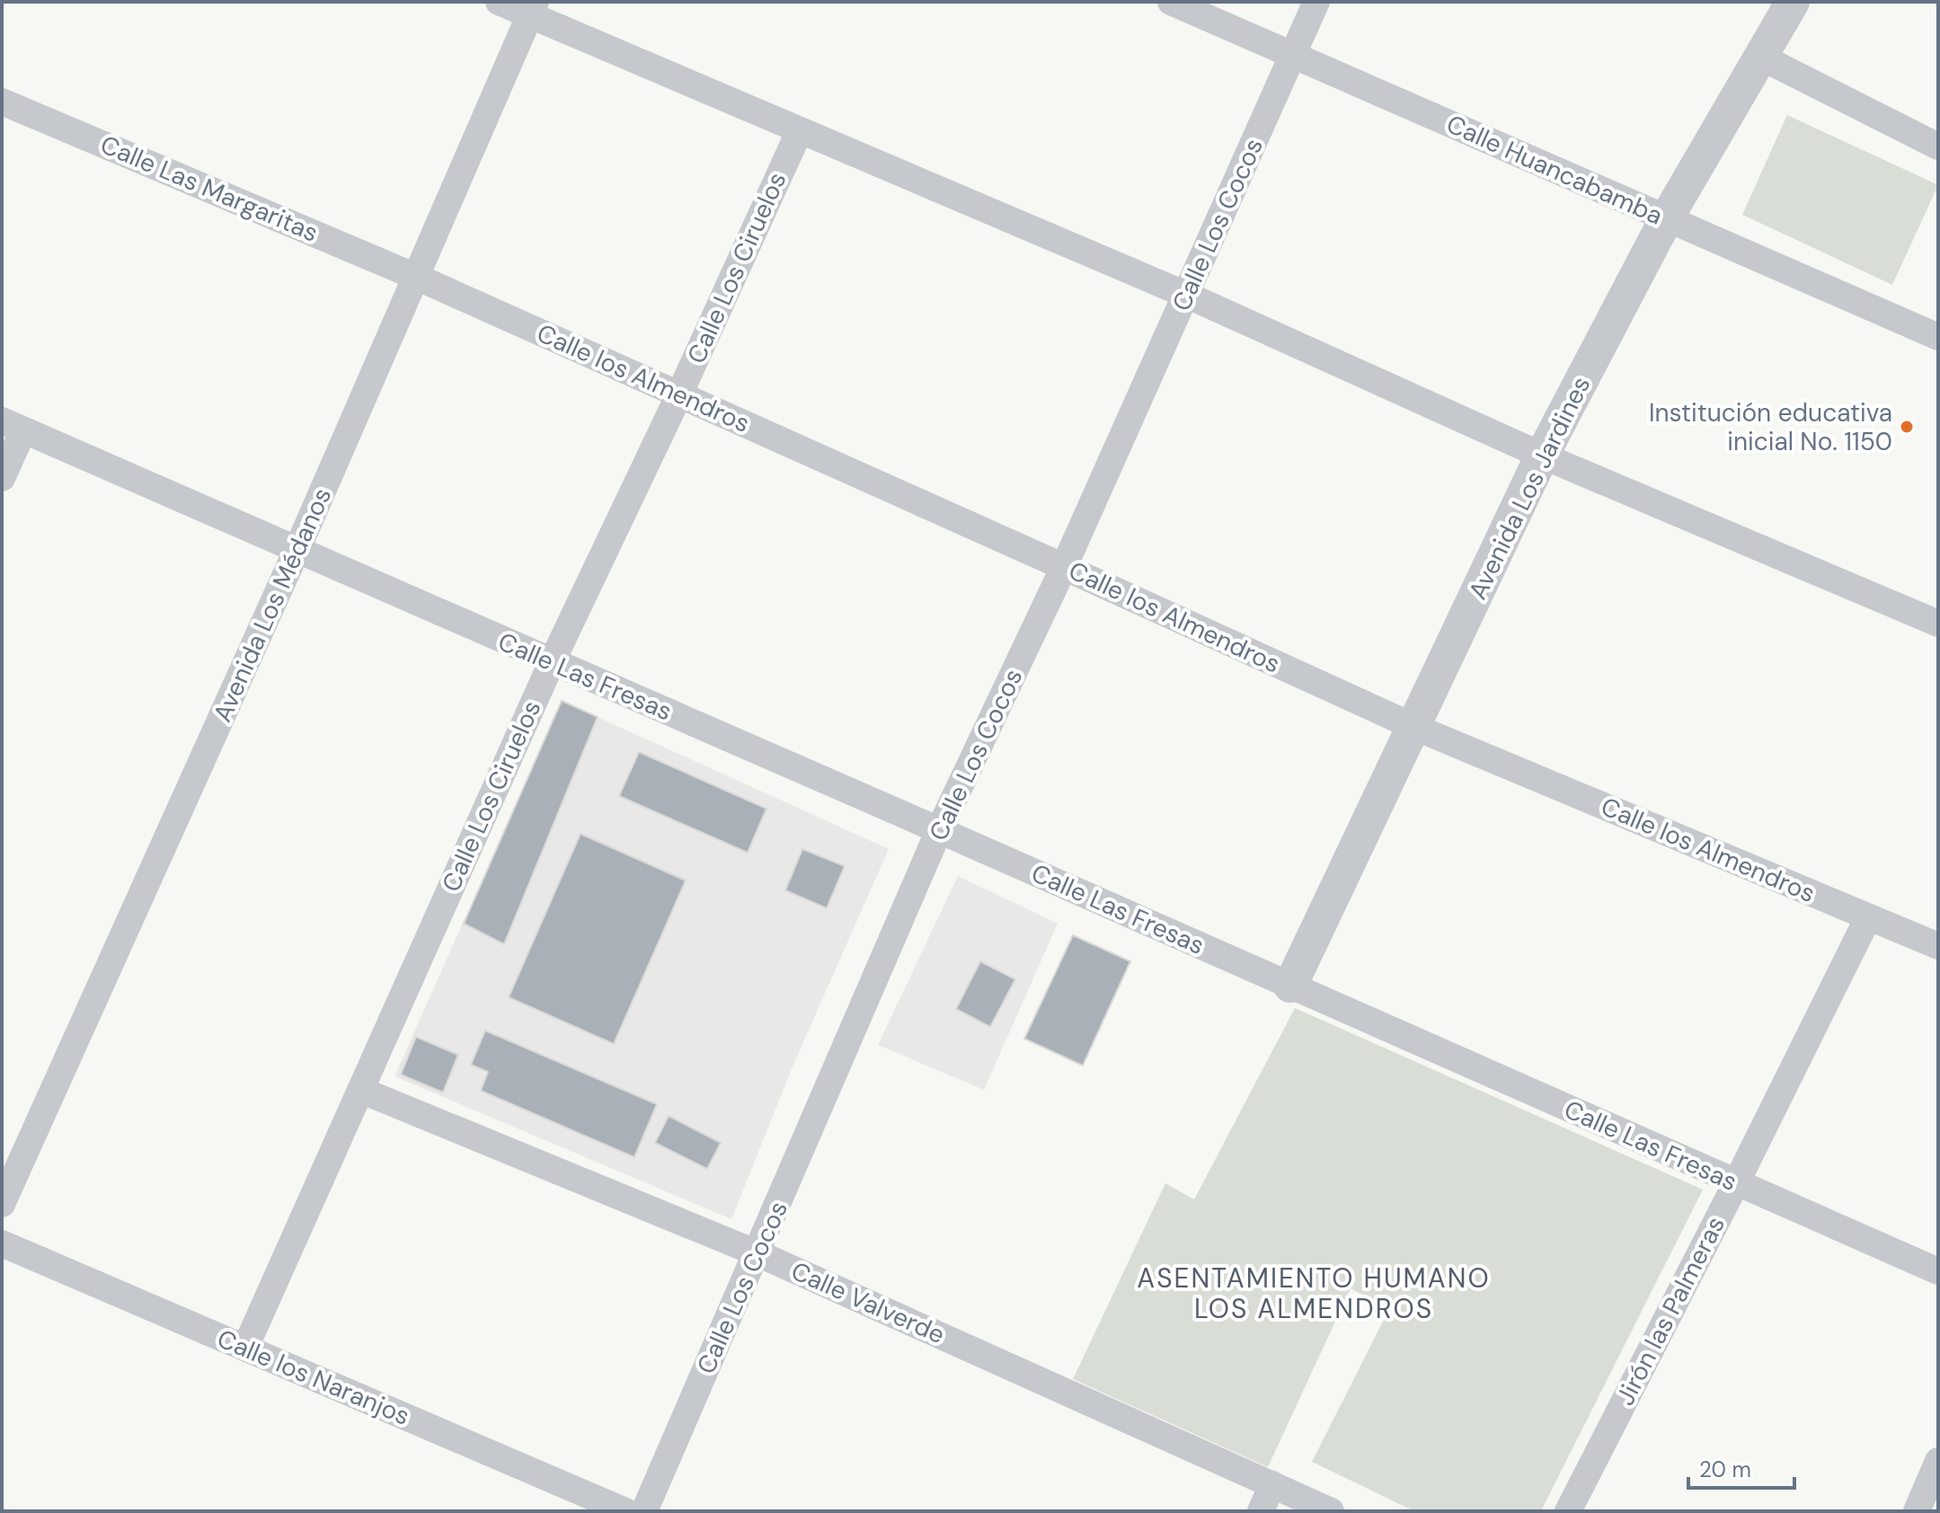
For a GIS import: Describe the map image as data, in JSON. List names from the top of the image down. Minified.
{"streets":{"street":["Calle Huancabamba","Calle Las Margaritas","Calle Los Cocos","Calle Los Ciruelos","Calle los Almendros","Avenida Los Jardines","Avenida Los Médanos","Calle Las Fresas","Calle Valverde","Jirón las Palmeras","Calle los Naranjos"]},"crossings":[["Calle Huancabamba","Calle Los Cocos"],["Calle Huancabamba","Avenida Los Jardines"],["Calle Las Margaritas","Calle los Almendros"],["Calle Las Margaritas","Avenida Los Médanos"],["Calle Los Cocos","Calle los Almendros"],["Calle Los Cocos","Calle Las Fresas"],["Calle Los Cocos","Calle Valverde"],["Calle Los Ciruelos","Calle los Almendros"],["Calle Los Ciruelos","Calle Las Fresas"],["Calle Los Ciruelos","Calle Valverde"],["Calle Los Ciruelos","Calle los Naranjos"],["Calle los Almendros","Avenida Los Jardines"],["Calle los Almendros","Avenida Los Médanos"],["Calle los Almendros","Jirón las Palmeras"],["Avenida Los Jardines","Calle Las Fresas"],["Avenida Los Médanos","Calle Las Fresas"],["Calle Las Fresas","Jirón las Palmeras"]],"districts":["ASENTAMIENTO HUMANO LOS ALMENDROS"],"places":["Institución educativa inicial No. 1150"],"scale_bar":"20 m"}
